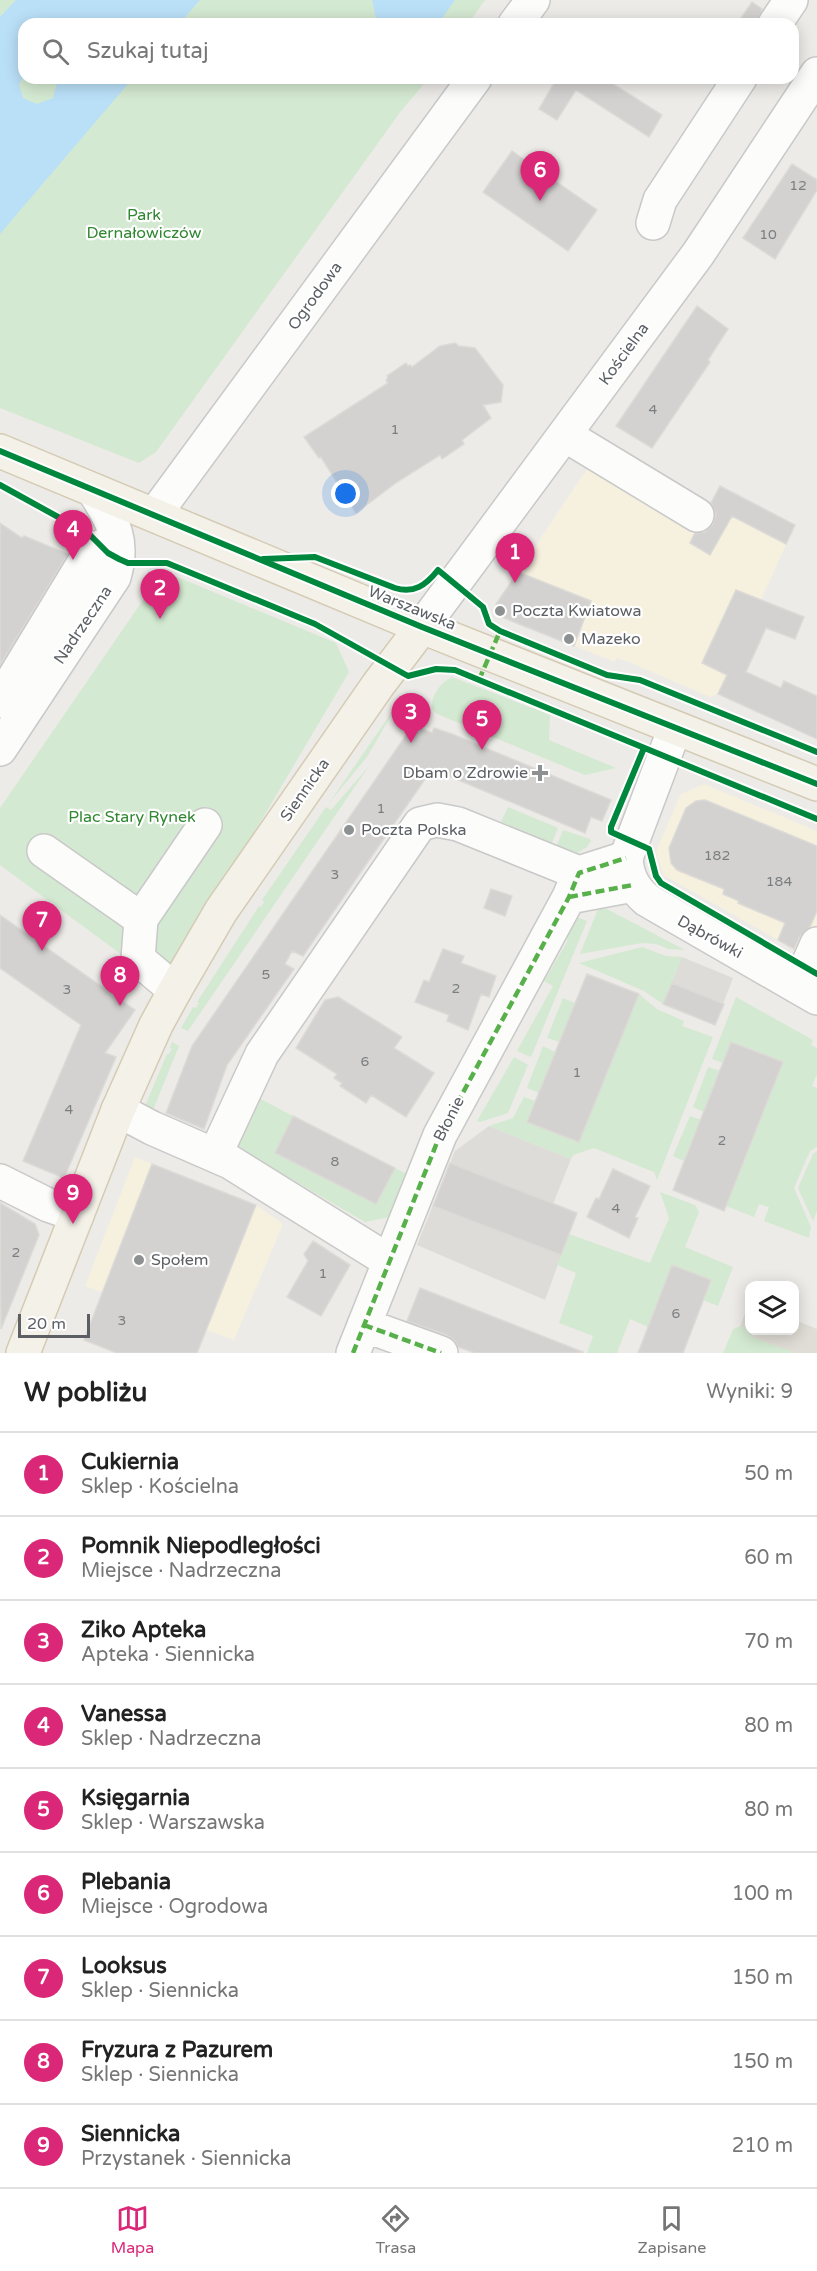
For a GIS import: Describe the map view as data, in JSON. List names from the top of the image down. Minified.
{"streets":{"main road":["Warszawska","Siennicka"],"street":["Ogrodowa","Kościelna","Nadrzeczna","Dąbrówki","Błonie"]},"crossings":[["Ogrodowa","Warszawska"],["Kościelna","Warszawska"],["Kościelna","Siennicka"],["Warszawska","Nadrzeczna"],["Warszawska","Siennicka"]],"parks":["Park Dernałowiczów","Plac Stary Rynek"],"places":{"other":["Poczta Kwiatowa","Mazeko","Poczta Polska","Społem"],"health":["Dbam o Zdrowie"]},"house_numbers":["12","10","4","1","1","182","3","184","5","2","3","6","1","4","2","8","4","2","1","6","3"],"scale_bar":"20 m","page":{"search":"Szukaj tutaj","pins":["6","4","1","2","3","5","7","8","9"],"scale":"20 m","heading":["W pobliżu","Wyniki: 9"],"list":[{"mark":"1","name":"Cukiernia","note":"Sklep · Kościelna","value":"50 m"},{"mark":"2","name":"Pomnik Niepodległości","note":"Miejsce · Nadrzeczna","value":"60 m"},{"mark":"3","name":"Ziko Apteka","note":"Apteka · Siennicka","value":"70 m"},{"mark":"4","name":"Vanessa","note":"Sklep · Nadrzeczna","value":"80 m"},{"mark":"5","name":"Księgarnia","note":"Sklep · Warszawska","value":"80 m"},{"mark":"6","name":"Plebania","note":"Miejsce · Ogrodowa","value":"100 m"},{"mark":"7","name":"Looksus","note":"Sklep · Siennicka","value":"150 m"},{"mark":"8","name":"Fryzura z Pazurem","note":"Sklep · Siennicka","value":"150 m"},{"mark":"9","name":"Siennicka","note":"Przystanek · Siennicka","value":"210 m"}],"nav":["Mapa","Trasa","Zapisane"]}}
